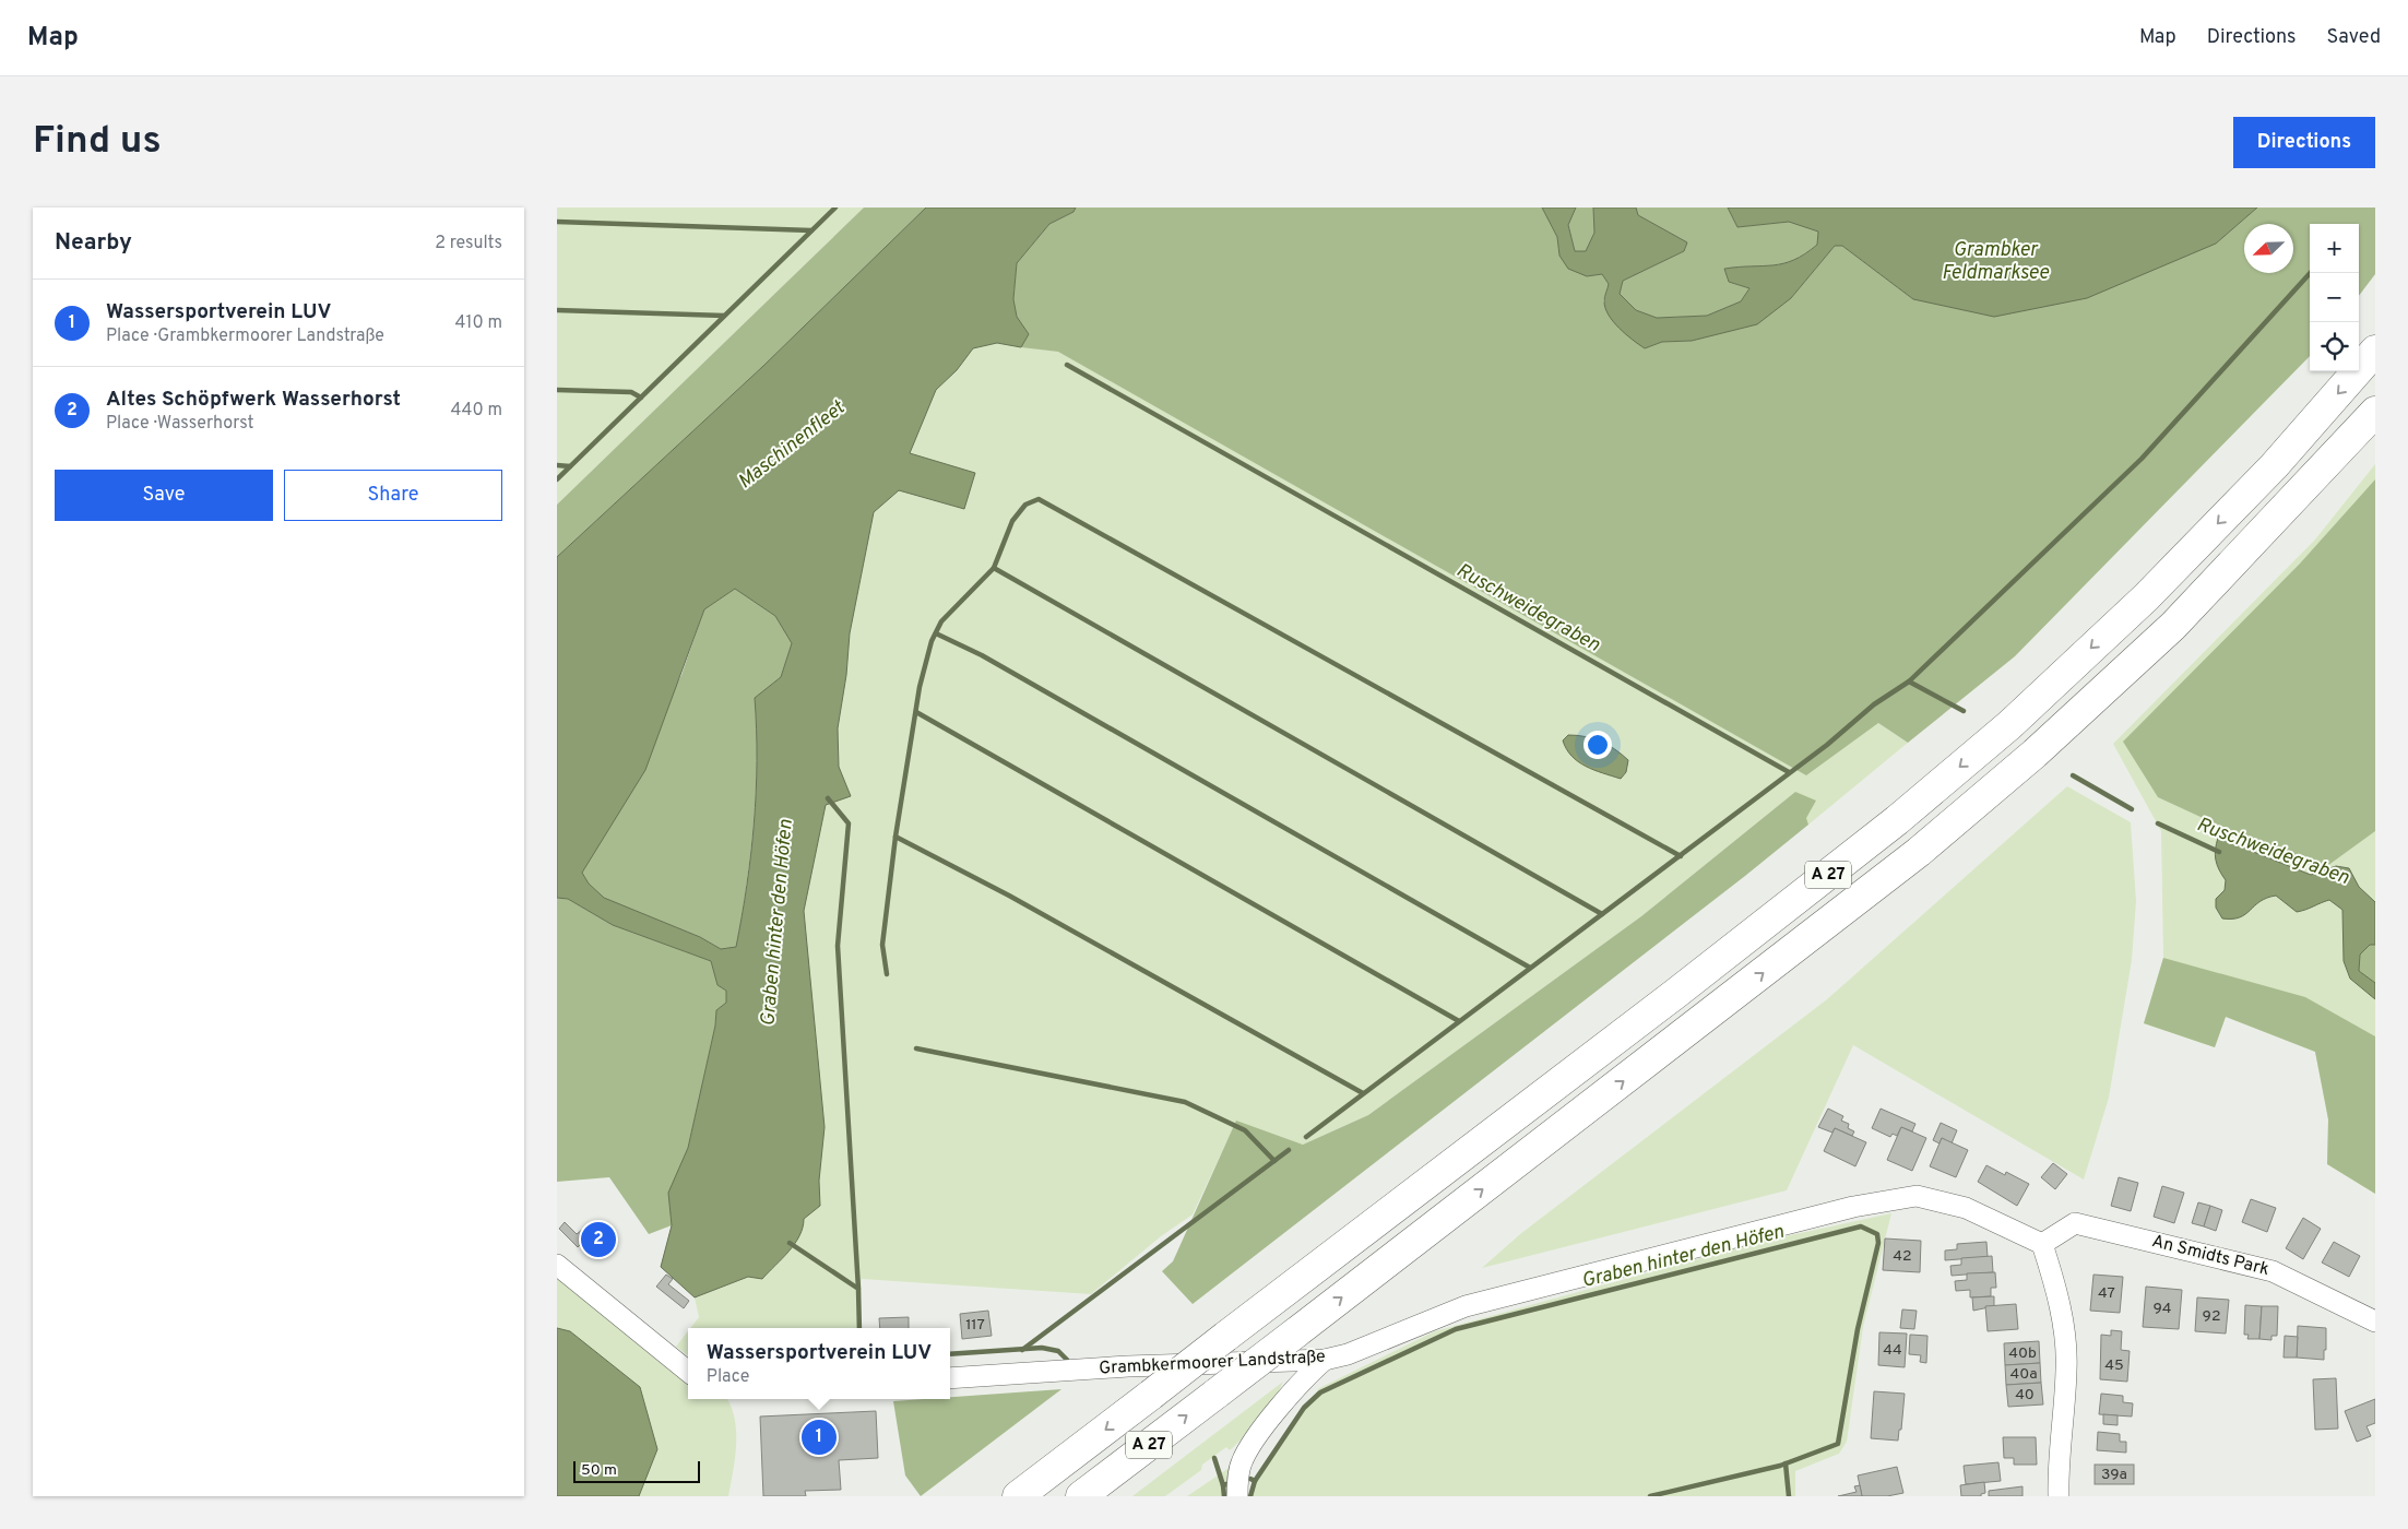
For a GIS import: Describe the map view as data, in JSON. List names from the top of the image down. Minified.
{"streets":{"highway":["A 27"],"street":["An Smidts Park","Grambkermoorer Landstraße"]},"crossings":[["An Smidts Park","Grambkermoorer Landstraße"]],"water":["Grambker Feldmarksee","Maschinenfleet","Ruschweidegraben","Graben hinter den Höfen"],"house_numbers":["42","47","94","92","117","44","40b","45","40a","40","39a"],"scale_bar":"50 m","north":"bottom left","page":{"header":"Map","nav":["Map","Directions","Saved"],"buttons":["Directions",["Save","Share"]],"title":"Find us","heading":["Nearby","2 results"],"map_buttons":["+","−"],"list":[{"mark":"1","name":"Wassersportverein LUV","note":"Place · Grambkermoorer Landstraße","value":"410 m"},{"mark":"2","name":"Altes Schöpfwerk Wasserhorst","note":"Place · Wasserhorst","value":"440 m"}],"pins":["2","1"],"popup":["Wassersportverein LUV","Place"],"scale":"50 m"}}
